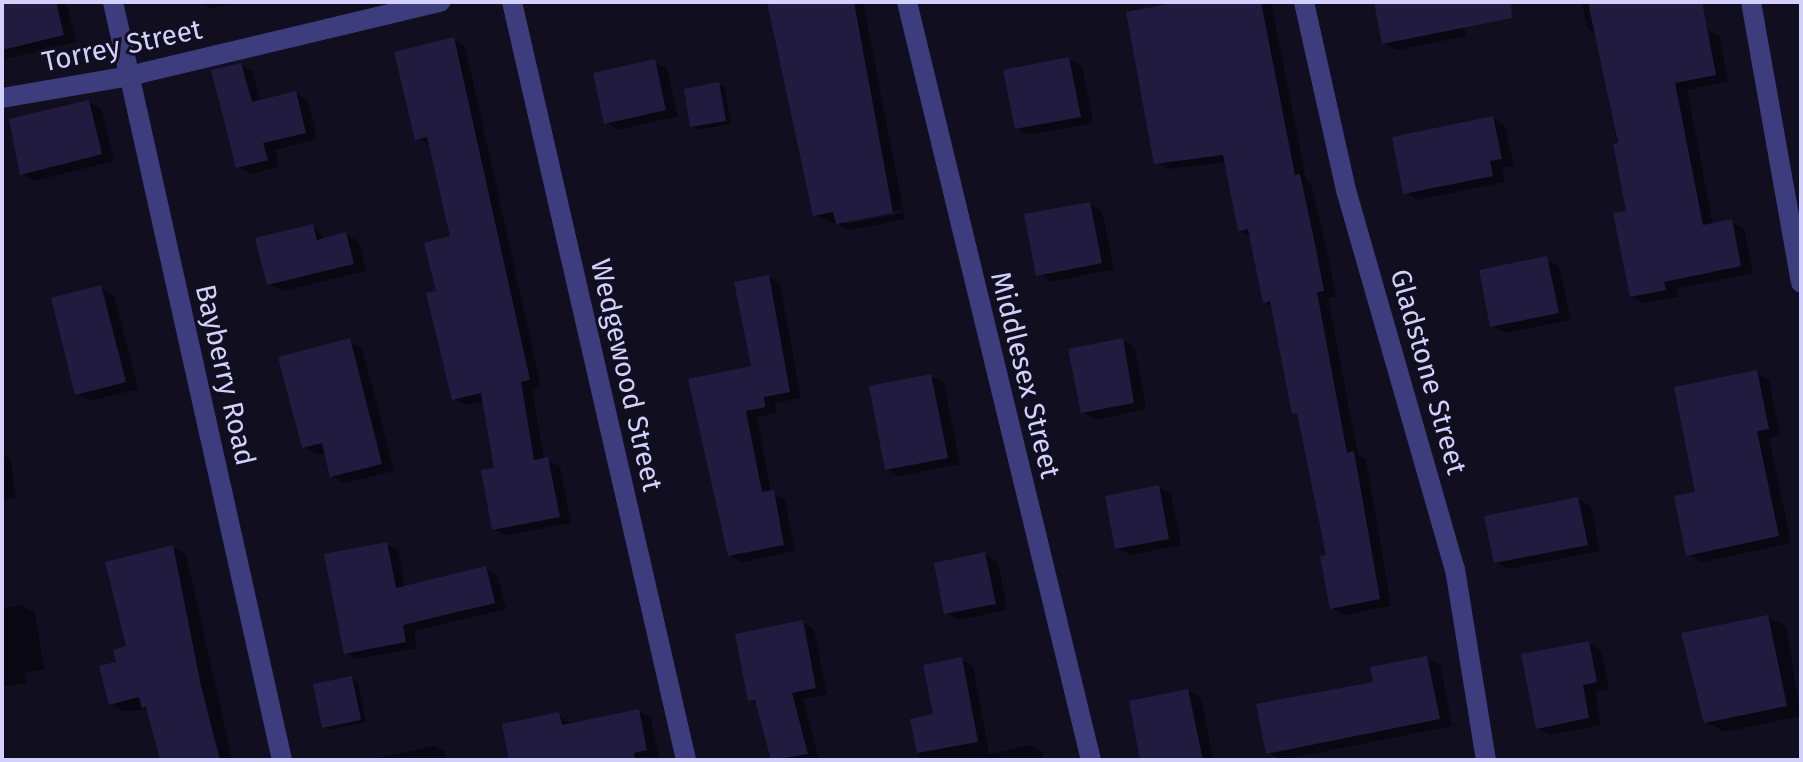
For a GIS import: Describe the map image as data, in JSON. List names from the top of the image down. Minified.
{"streets":{"street":["Torrey Street","Gladstone Street","Bayberry Road","Wedgewood Street","Middlesex Street"]},"crossings":[["Torrey Street","Bayberry Road"]]}
